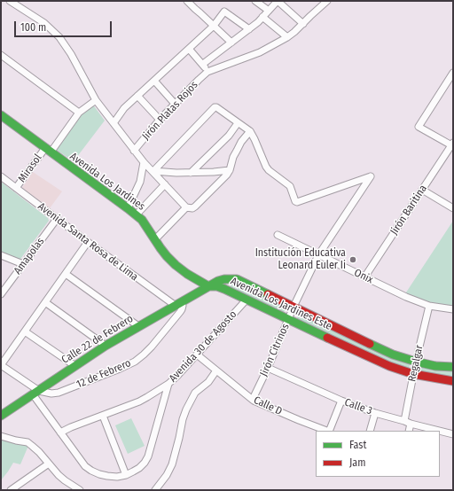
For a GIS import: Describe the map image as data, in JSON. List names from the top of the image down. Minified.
{"streets":{"street":["Jirón Platas Rojos","Mirasol","Avenida Los Jardines","Jirón Baritina","Avenida Santa Rosa de Lima","Amapolas","Onix","Avenida Los Jardines Este","Calle 22 de Febrero","Avenida 30 de Agosto","Jirón Citrinos","Regalgar","12 de Febrero","Calle D","Calle 3"]},"crossings":[["Mirasol","Avenida Los Jardines"],["Mirasol","Avenida Santa Rosa de Lima"],["Avenida Los Jardines","Avenida Los Jardines Este"],["Avenida Los Jardines","Calle 22 de Febrero"],["Jirón Baritina","Onix"],["Avenida Santa Rosa de Lima","Amapolas"],["Avenida Santa Rosa de Lima","Calle 22 de Febrero"],["Avenida Santa Rosa de Lima","12 de Febrero"],["Onix","Jirón Citrinos"],["Onix","Regalgar"],["Avenida Los Jardines Este","Calle 22 de Febrero"],["Avenida Los Jardines Este","Avenida 30 de Agosto"],["Avenida Los Jardines Este","Jirón Citrinos"],["Avenida Los Jardines Este","Regalgar"],["Calle 22 de Febrero","12 de Febrero"],["Avenida 30 de Agosto","Calle D"],["Jirón Citrinos","Calle 3"],["Regalgar","Calle 3"]],"places":["Institución Educativa Leonard Euler Ii"],"legend":["Fast","Jam"],"scale_bar":"100 m"}
